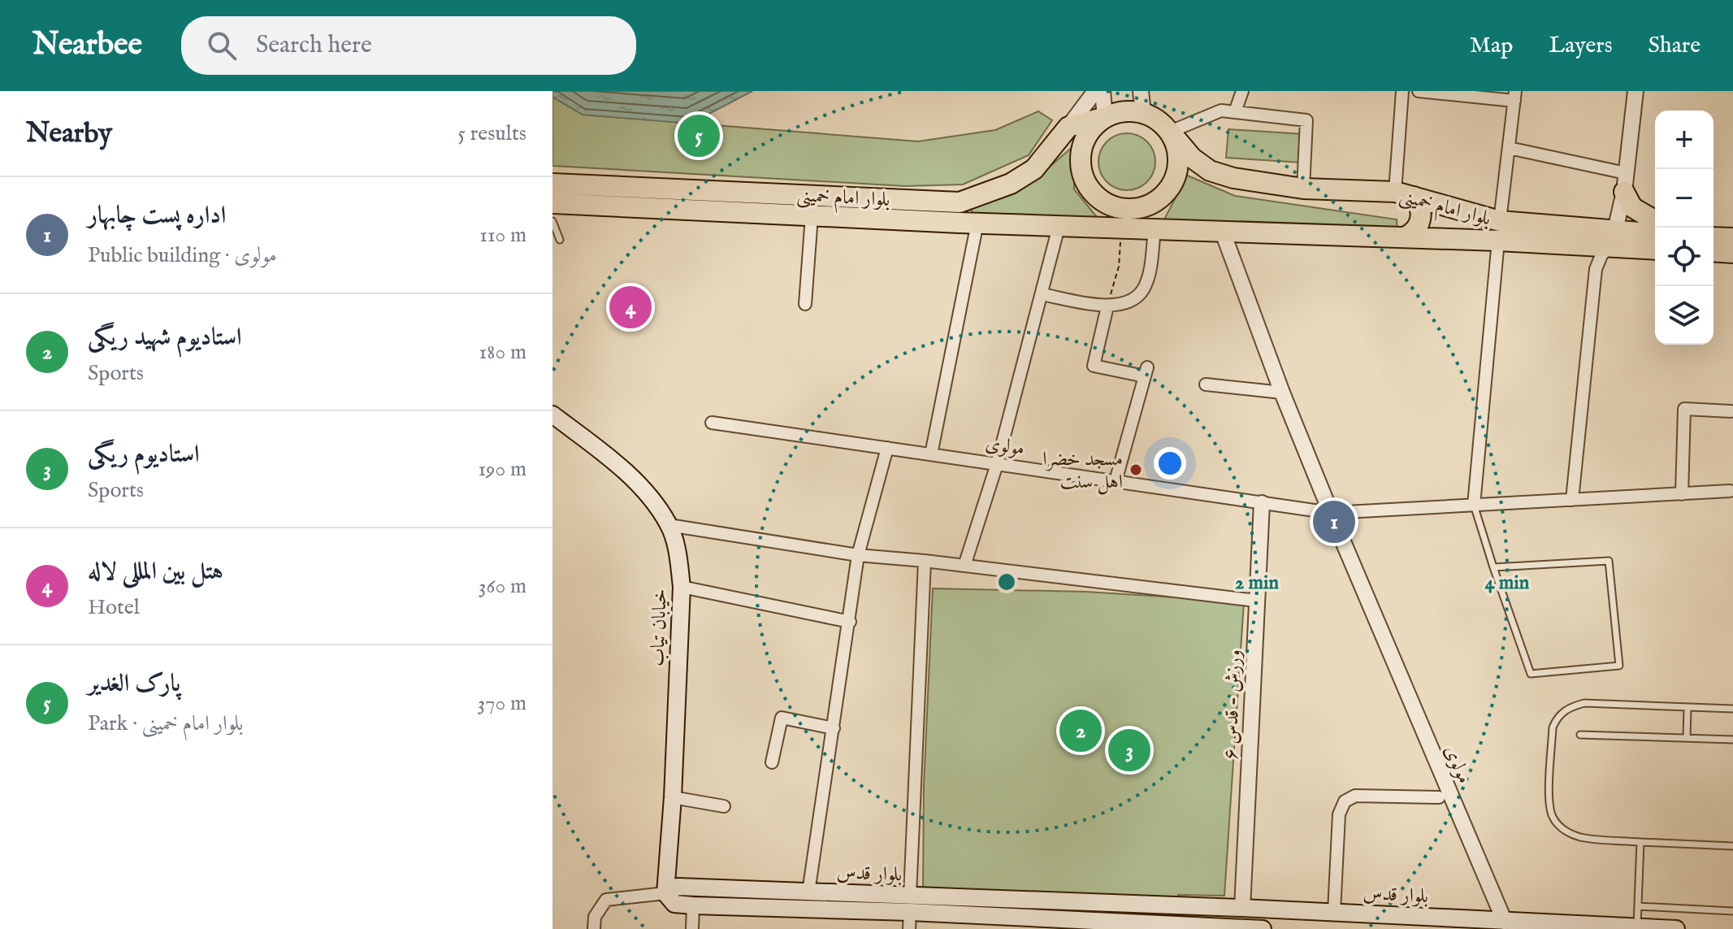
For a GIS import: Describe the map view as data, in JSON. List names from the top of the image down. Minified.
{"streets":{"main road":["بلوار امام خمینی","خیابان تیاب","بلوار قدس"],"street":["مولوی","ورزش - قدس ۶"]},"crossings":[["بلوار امام خمینی","مولوی"],["مولوی","ورزش - قدس ۶"],["مولوی","بلوار قدس"],["خیابان تیاب","بلوار قدس"],["ورزش - قدس ۶","بلوار قدس"]],"places":["مسجد خضرا اهل سنت"],"page":{"header":"Nearbee","search":"Search here","nav":["Map","Layers","Share"],"heading":["Nearby","5 results"],"map_buttons":["+","−"],"pins":["5","4","1","2","3"],"list":[{"mark":"1","name":"اداره پست چابهار","note":"Public building · مولوی","value":"110 m"},{"mark":"2","name":"استادیوم شهید ریگی","note":"Sports","value":"180 m"},{"mark":"3","name":"استادیوم ریگی","note":"Sports","value":"190 m"},{"mark":"4","name":"هتل بین المللی لاله","note":"Hotel","value":"360 m"},{"mark":"5","name":"پارک الغدیر","note":"Park · بلوار امام خمینی","value":"370 m"}]},"rings":["2 min","4 min"]}
